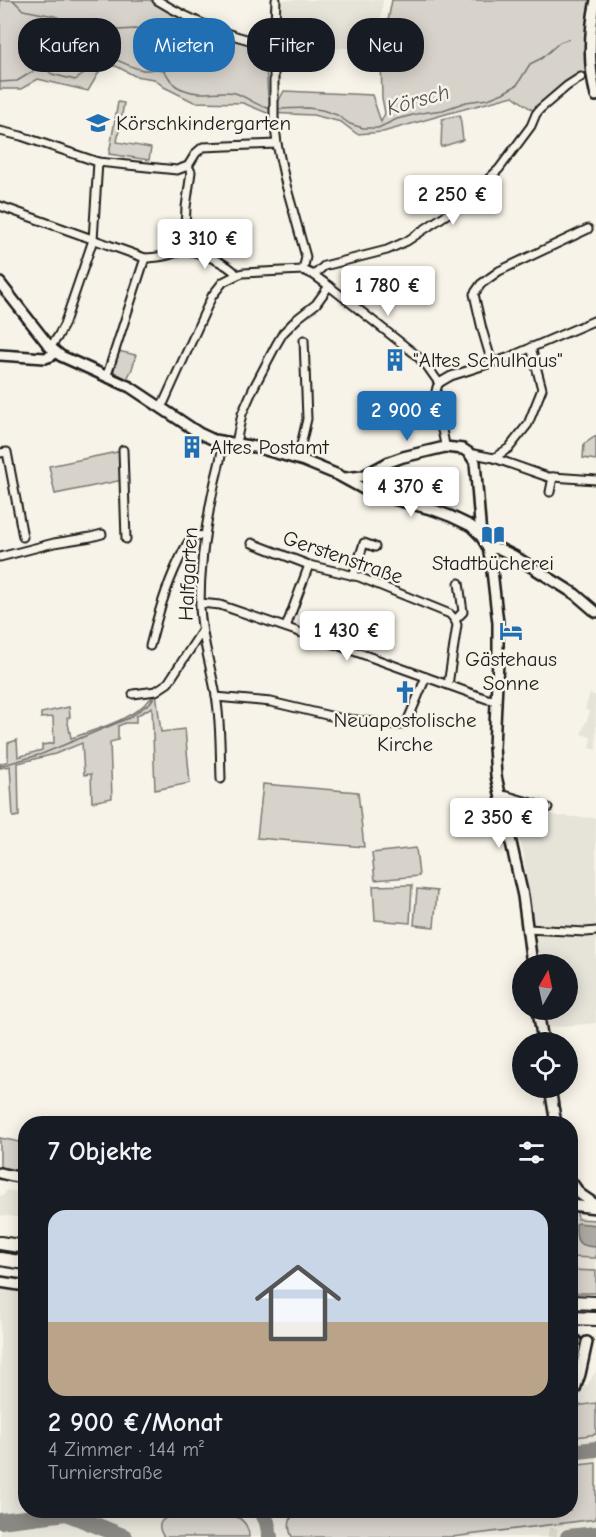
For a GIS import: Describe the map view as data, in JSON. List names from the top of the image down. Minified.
{"streets":{"street":["Gerstenstraße","Halfgarten"]},"water":["Körsch"],"places":{"school or university":["Körschkindergarten"],"building":["\"Altes Schulhaus\"","Altes Postamt"],"library":["Stadtbücherei"],"hotel":["Gästehaus Sonne"],"church":["Neuapostolische Kirche"]},"north":"top","page":{"chip":["Kaufen","Mieten","Filter","Neu"],"price":["2 250 €","3 310 €","1 780 €","2 900 €","4 370 €","1 430 €","2 350 €"],"heading":"7 Objekte","list":[{"name":"2 900 €/Monat","note":"4 Zimmer · 144 m² · Turnierstraße"}]}}
